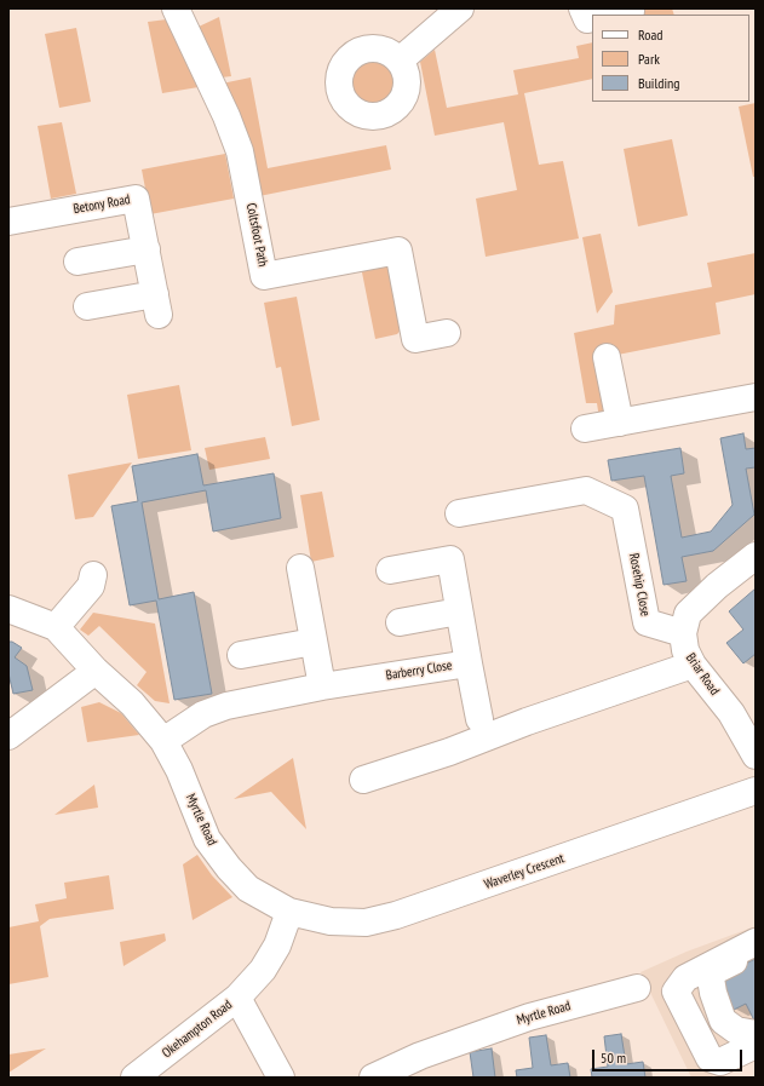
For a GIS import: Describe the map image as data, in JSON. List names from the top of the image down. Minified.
{"streets":{"street":["Betony Road","Coltsfoot Path","Rosehip Close","Barberry Close","Briar Road","Myrtle Road","Waverley Crescent","Okehampton Road"]},"crossings":[["Rosehip Close","Briar Road"],["Barberry Close","Myrtle Road"],["Myrtle Road","Waverley Crescent"]],"legend":["Road","Park","Building"],"scale_bar":"50 m"}
